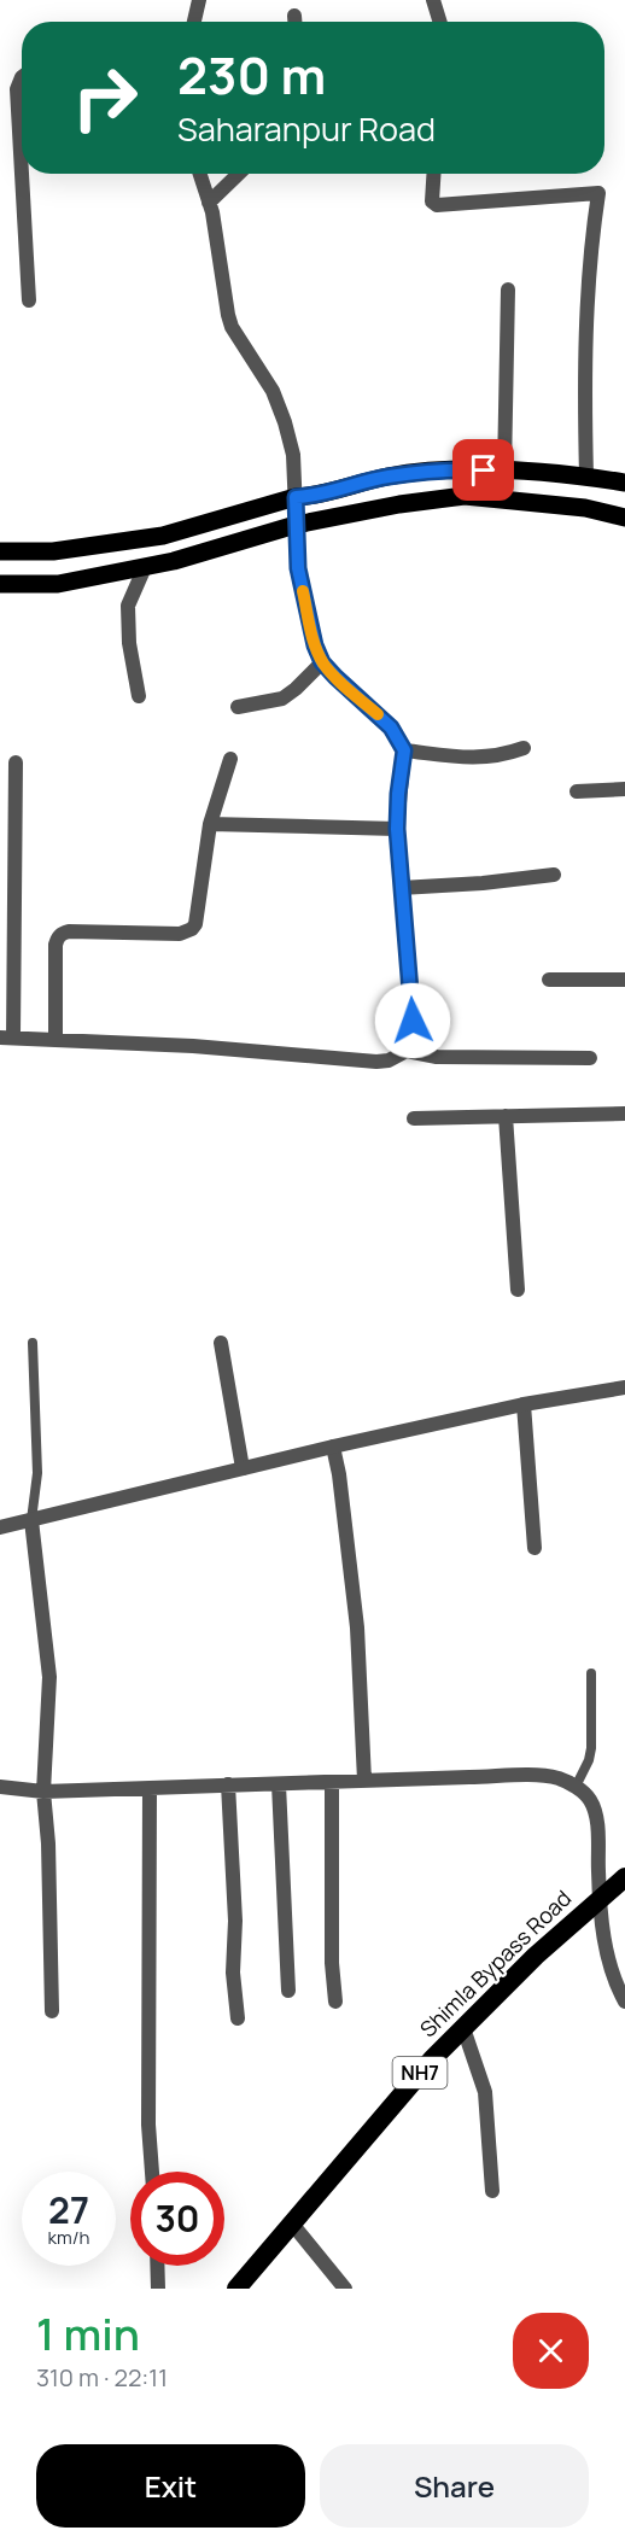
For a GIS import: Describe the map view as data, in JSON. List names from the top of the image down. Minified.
{"streets":{"highway":["Shimla Bypass Road","NH7"]},"page":{"turn":["230 m","Saharanpur Road"],"speed":"27 km/h","limit":"30","heading":["1 min","310 m · 22:11"],"buttons":["Exit","Share"]}}
